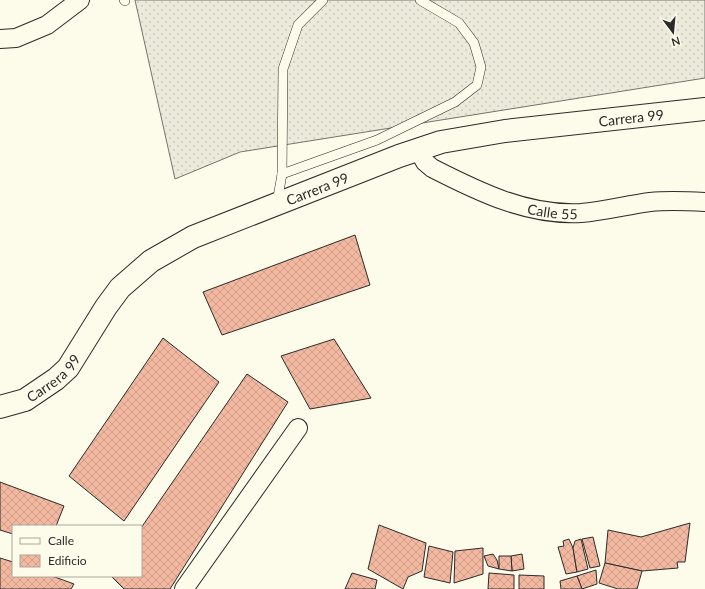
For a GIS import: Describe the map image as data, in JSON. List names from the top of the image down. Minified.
{"streets":{"street":["Carrera 99","Calle 55"]},"crossings":[["Carrera 99","Calle 55"]],"legend":["Calle","Edificio"],"north":"bottom"}
